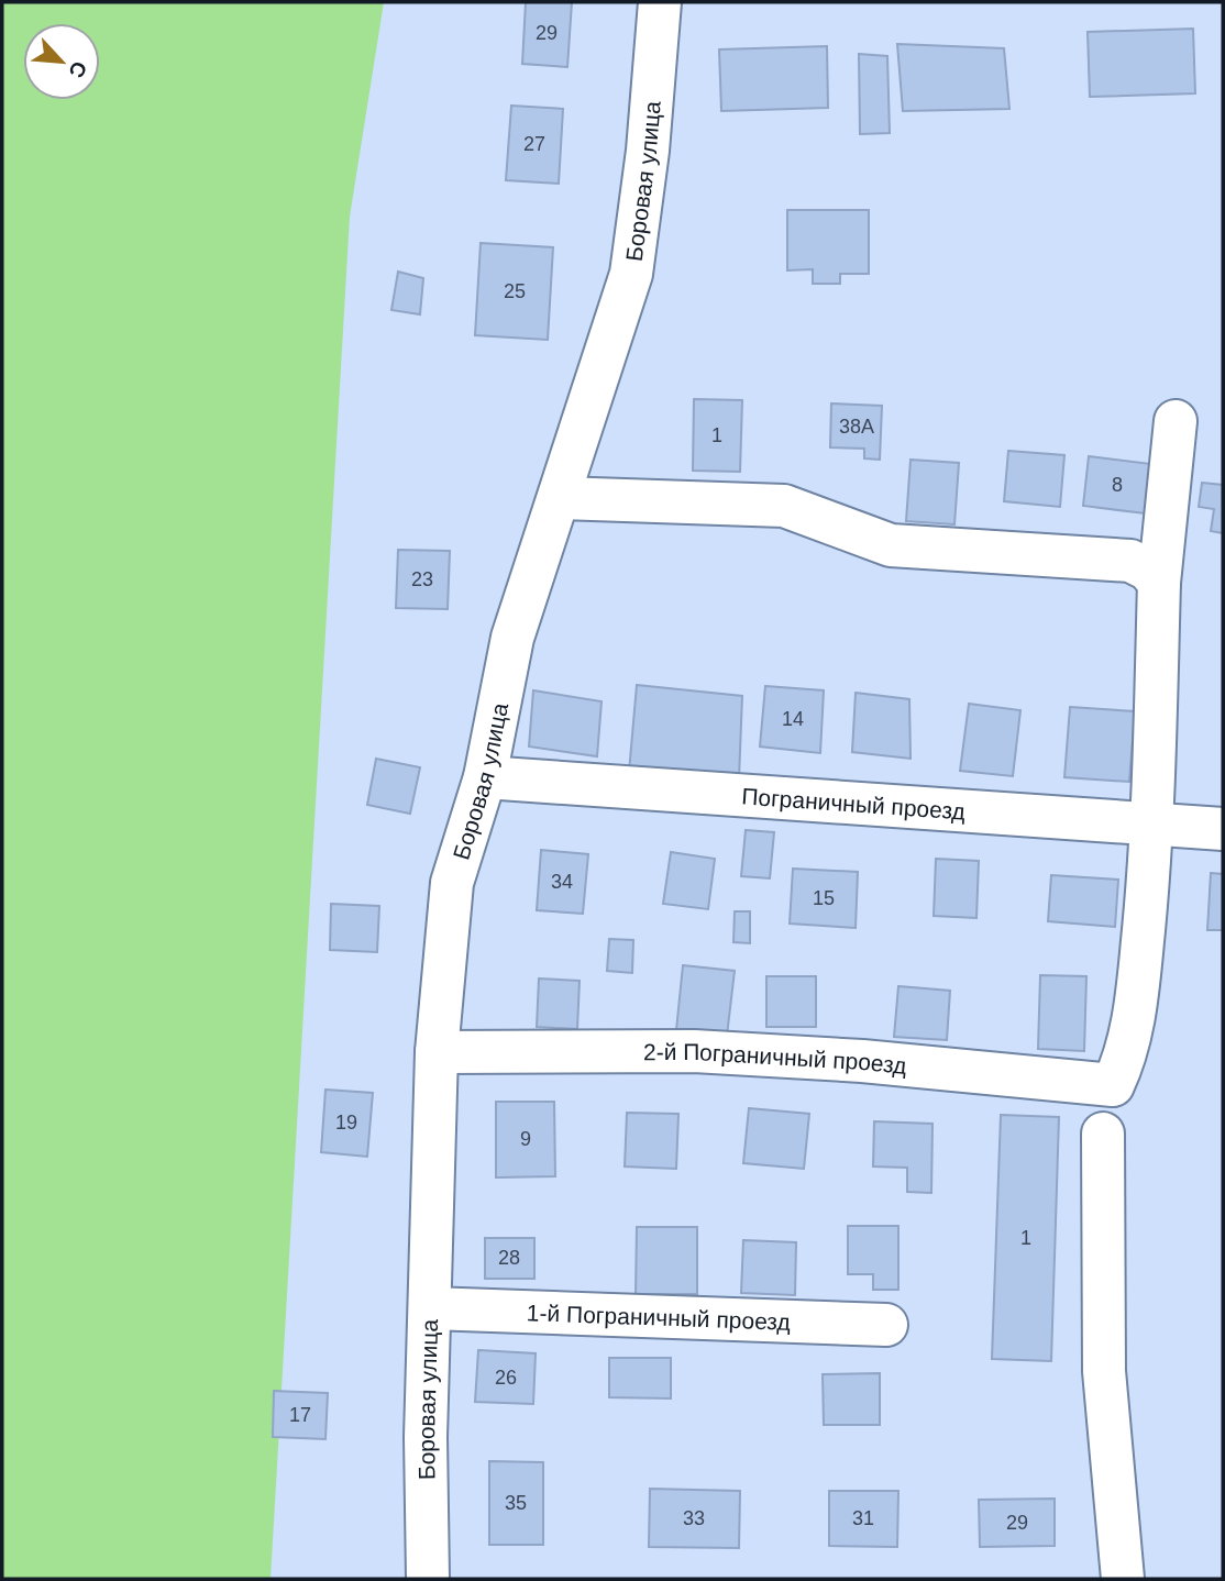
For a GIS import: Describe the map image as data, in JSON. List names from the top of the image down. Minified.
{"streets":{"street":["Боровая улица","Пограничный проезд","2-й Пограничный проезд","1-й Пограничный проезд"]},"crossings":[["Боровая улица","Пограничный проезд"],["Боровая улица","2-й Пограничный проезд"],["Боровая улица","1-й Пограничный проезд"],["Пограничный проезд","2-й Пограничный проезд"]],"house_numbers":["29","27","25","38А","1","8","23","14","34","15","19","9","1","28","26","17","35","33","31","29"],"north":"bottom right"}
